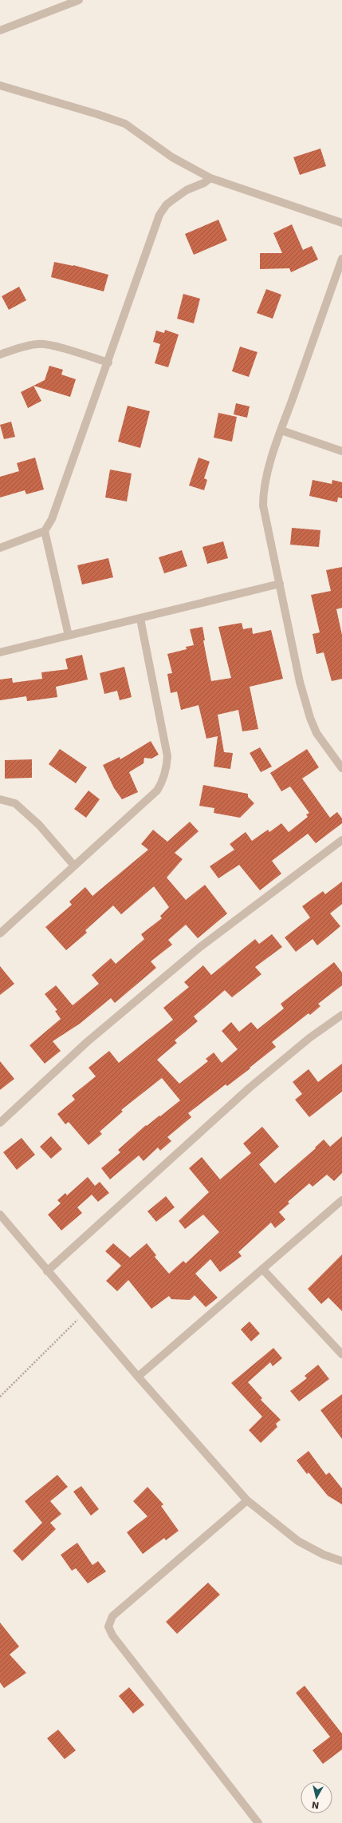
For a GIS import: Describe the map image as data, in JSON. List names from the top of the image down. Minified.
{"north":"bottom"}
